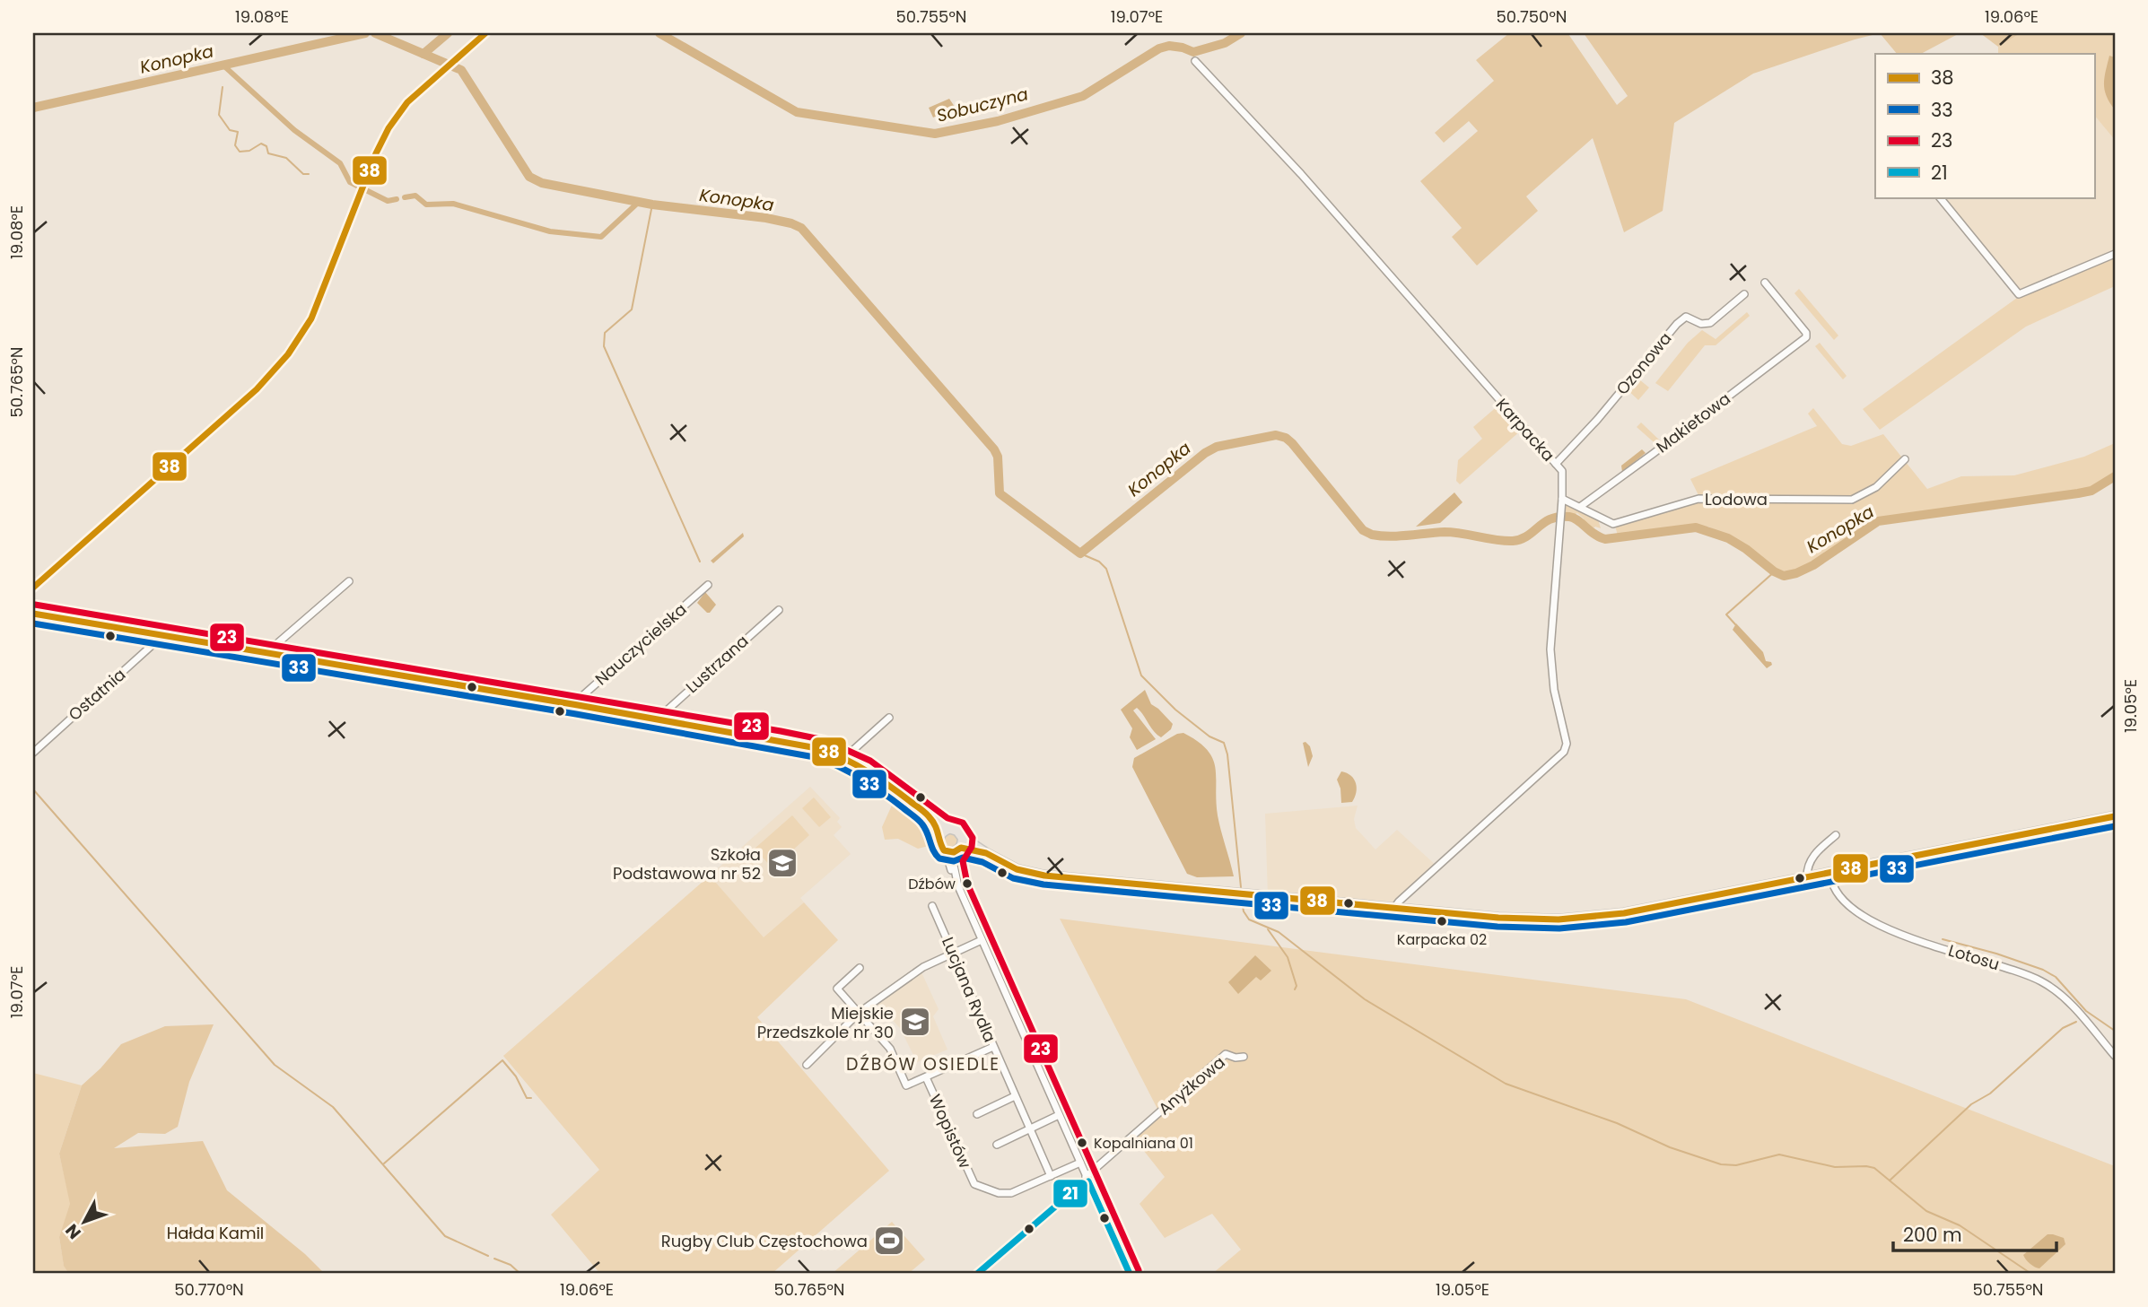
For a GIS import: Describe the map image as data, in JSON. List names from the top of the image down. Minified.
{"streets":{"street":["Ozonowa","Makietowa","Karpacka","Lodowa","Nauczycielska","Lustrzana","Ostatnia","Lotosu","Lucjana Rydla","Anyżkowa","Wopistów"]},"crossings":[["Ozonowa","Karpacka"],["Makietowa","Lodowa"],["Karpacka","Lodowa"],["Lucjana Rydla","Wopistów"]],"districts":["DŹBÓW OSIEDLE"],"water":["Konopka","Sobuczyna"],"parks":["Hałda Kamil"],"places":{"school or university":["Szkoła Podstawowa nr 52","Miejskie Przedszkole nr 30"],"other":["Dźbów","Karpacka 02","Kopalniana 01"],"sports":["Rugby Club Częstochowa"]},"lines":["transit line 38","transit line 23","transit line 33","transit line 21"],"legend":["38","33","23","21"],"scale_bar":"200 m","north":"bottom left","coordinates":["19.08°E","50.755°N","19.07°E","50.750°N","19.06°E","50.765°N","19.05°E","50.770°N"]}
